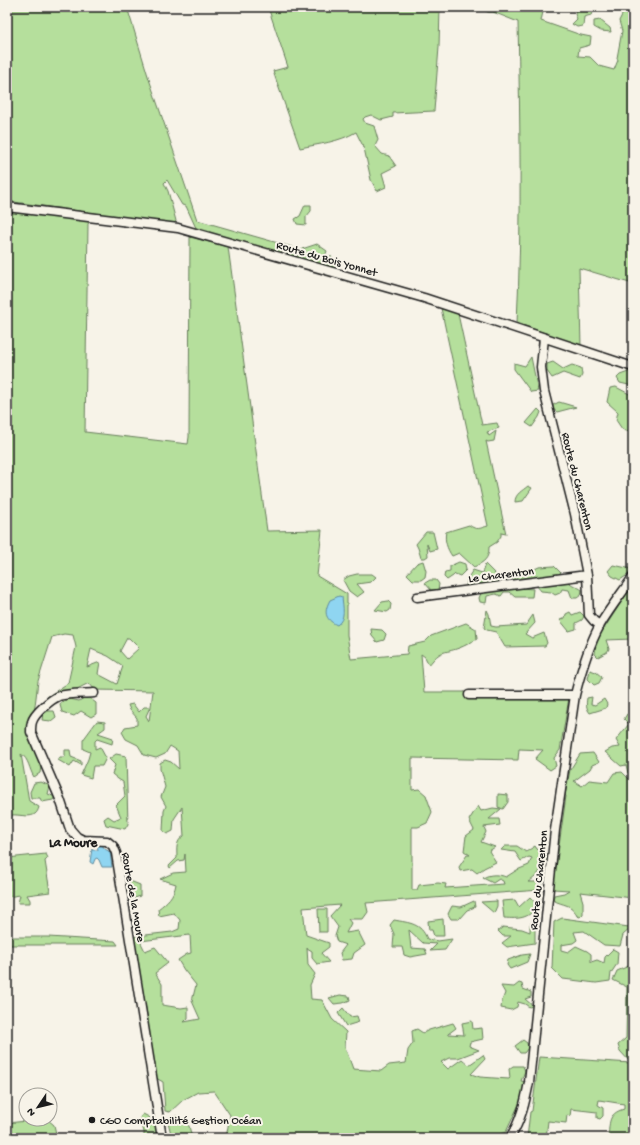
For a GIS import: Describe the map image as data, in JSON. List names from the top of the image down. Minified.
{"streets":{"street":["Route du Bois Yonnet","Route du Charenton","Le Charenton","Route de la Moure"]},"crossings":[["Route du Bois Yonnet","Route du Charenton"],["Route du Charenton","Le Charenton"]],"districts":["La Moure"],"places":["CGO Comptabilité Gestion Océan"],"north":"bottom left"}
